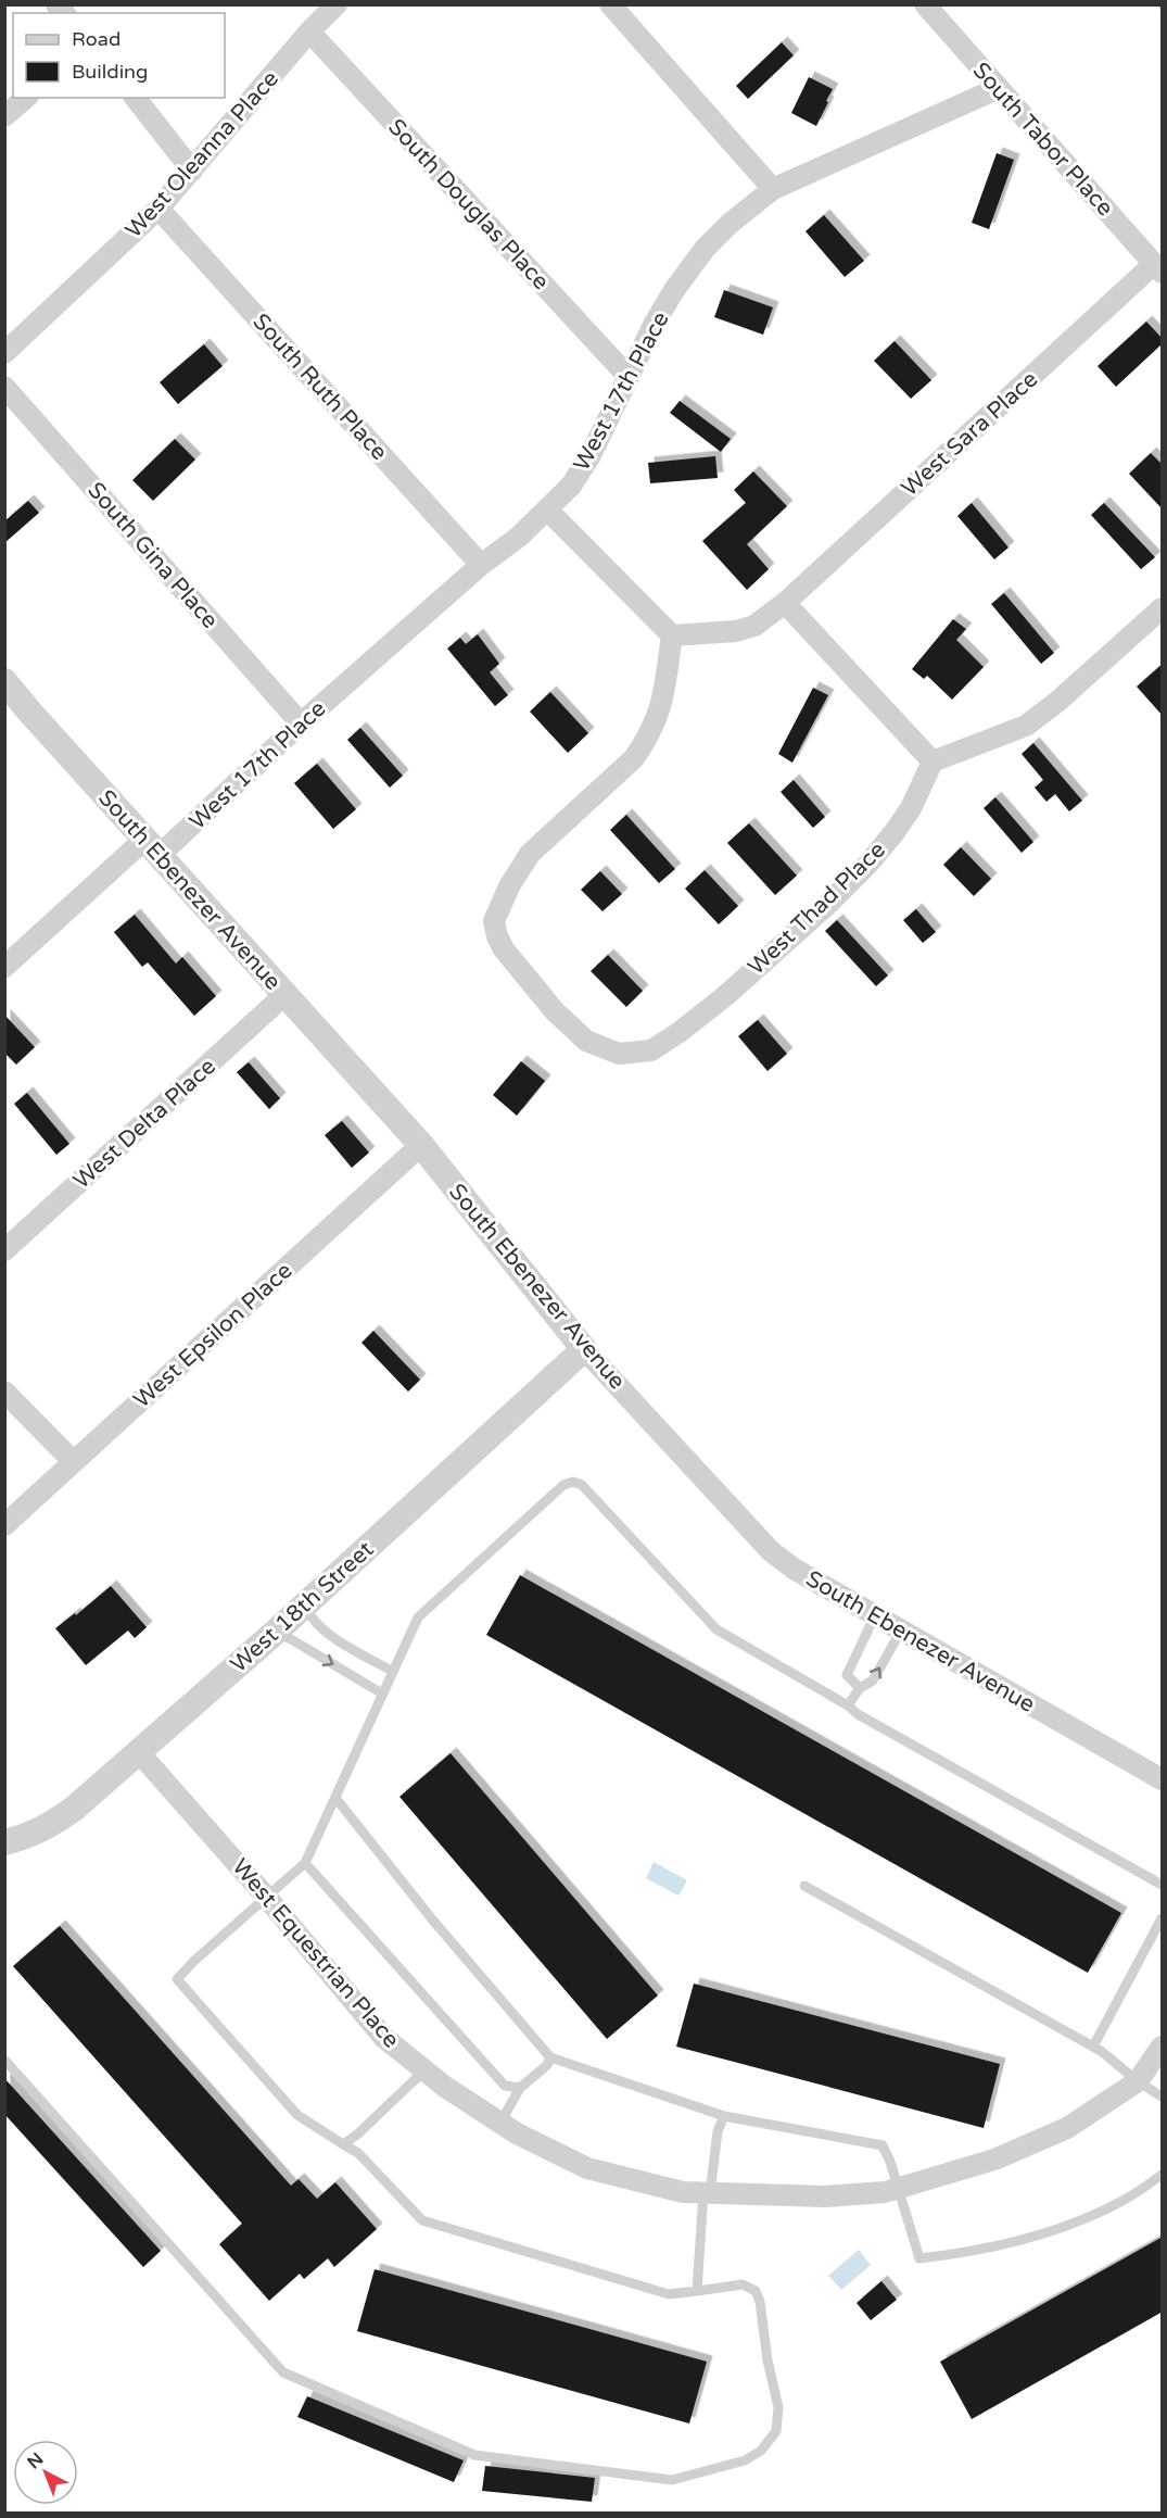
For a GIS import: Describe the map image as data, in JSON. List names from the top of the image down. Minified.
{"streets":{"street":["South Tabor Place","West Oleanna Place","South Douglas Place","South Ruth Place","West 17th Place","West Sara Place","South Gina Place","South Ebenezer Avenue","West Thad Place","West Delta Place","West Epsilon Place","West 18th Street","West Equestrian Place"]},"crossings":[["South Tabor Place","West 17th Place"],["South Tabor Place","West Sara Place"],["West Oleanna Place","South Douglas Place"],["West Oleanna Place","South Ruth Place"],["South Douglas Place","West 17th Place"],["South Ruth Place","West 17th Place"],["West 17th Place","South Gina Place"],["West 17th Place","South Ebenezer Avenue"],["South Ebenezer Avenue","West Delta Place"],["South Ebenezer Avenue","West Epsilon Place"],["South Ebenezer Avenue","West 18th Street"],["West 18th Street","West Equestrian Place"]],"legend":["Road","Building"],"north":"top left"}
